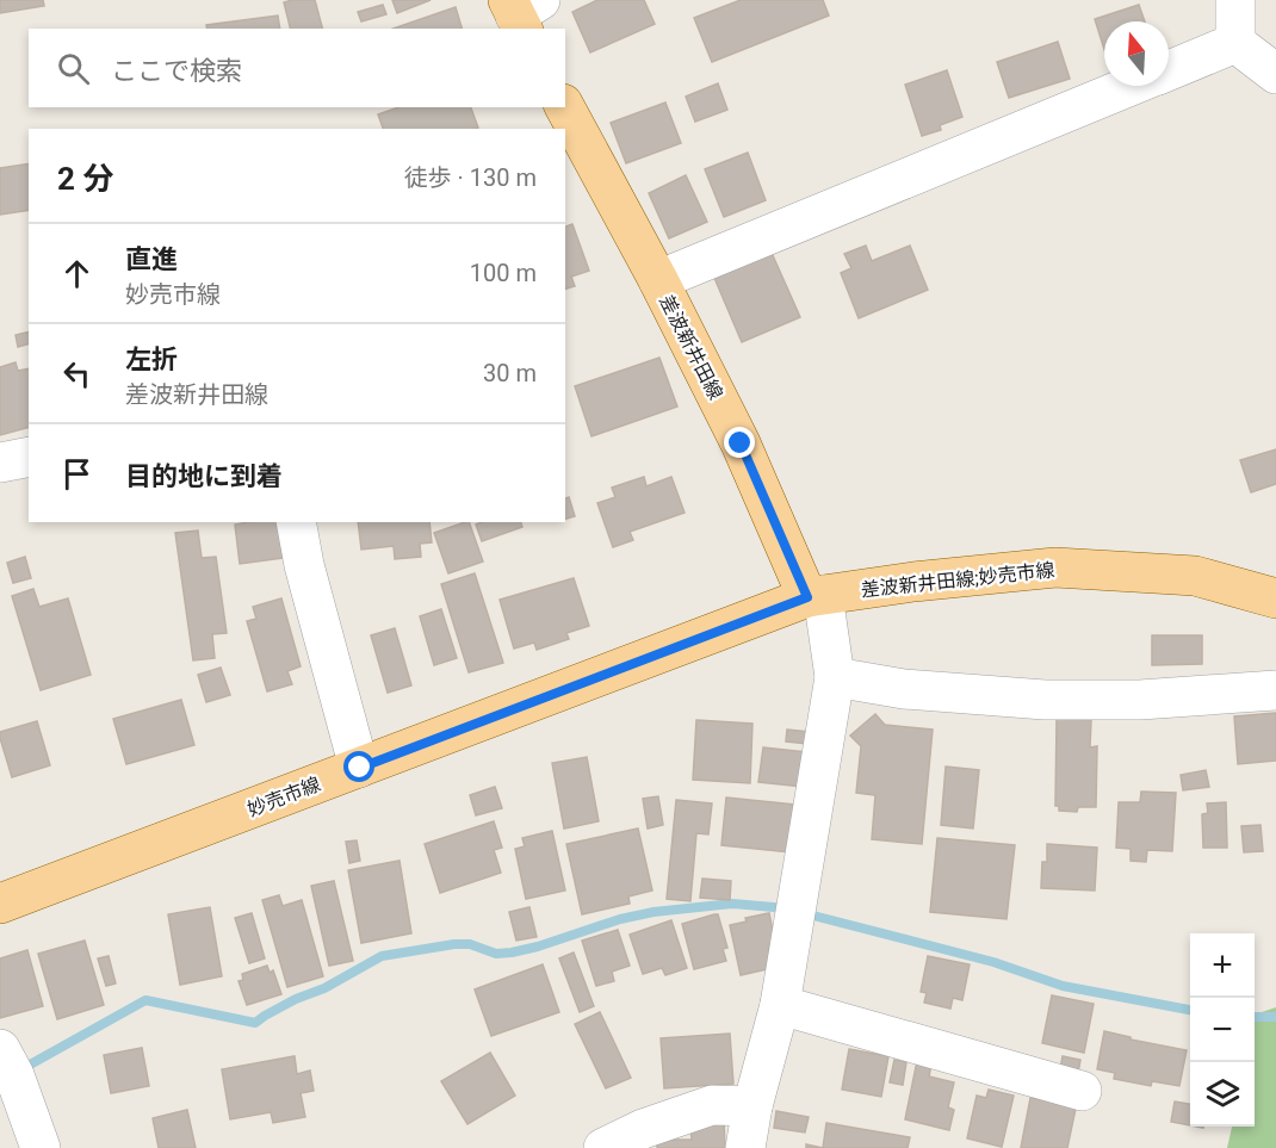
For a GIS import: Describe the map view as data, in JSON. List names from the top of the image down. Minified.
{"streets":{"main road":["差波新井田線","差波新井田線;妙売市線","妙売市線"]},"crossings":[["差波新井田線","差波新井田線;妙売市線"],["差波新井田線","妙売市線"],["差波新井田線;妙売市線","妙売市線"]],"north":"top","page":{"search":"ここで検索","heading":["2 分","徒歩 · 130 m"],"list":[["直進","妙売市線","100 m"],["左折","差波新井田線","30 m"],"目的地に到着"],"map_buttons":["+","−"]}}
